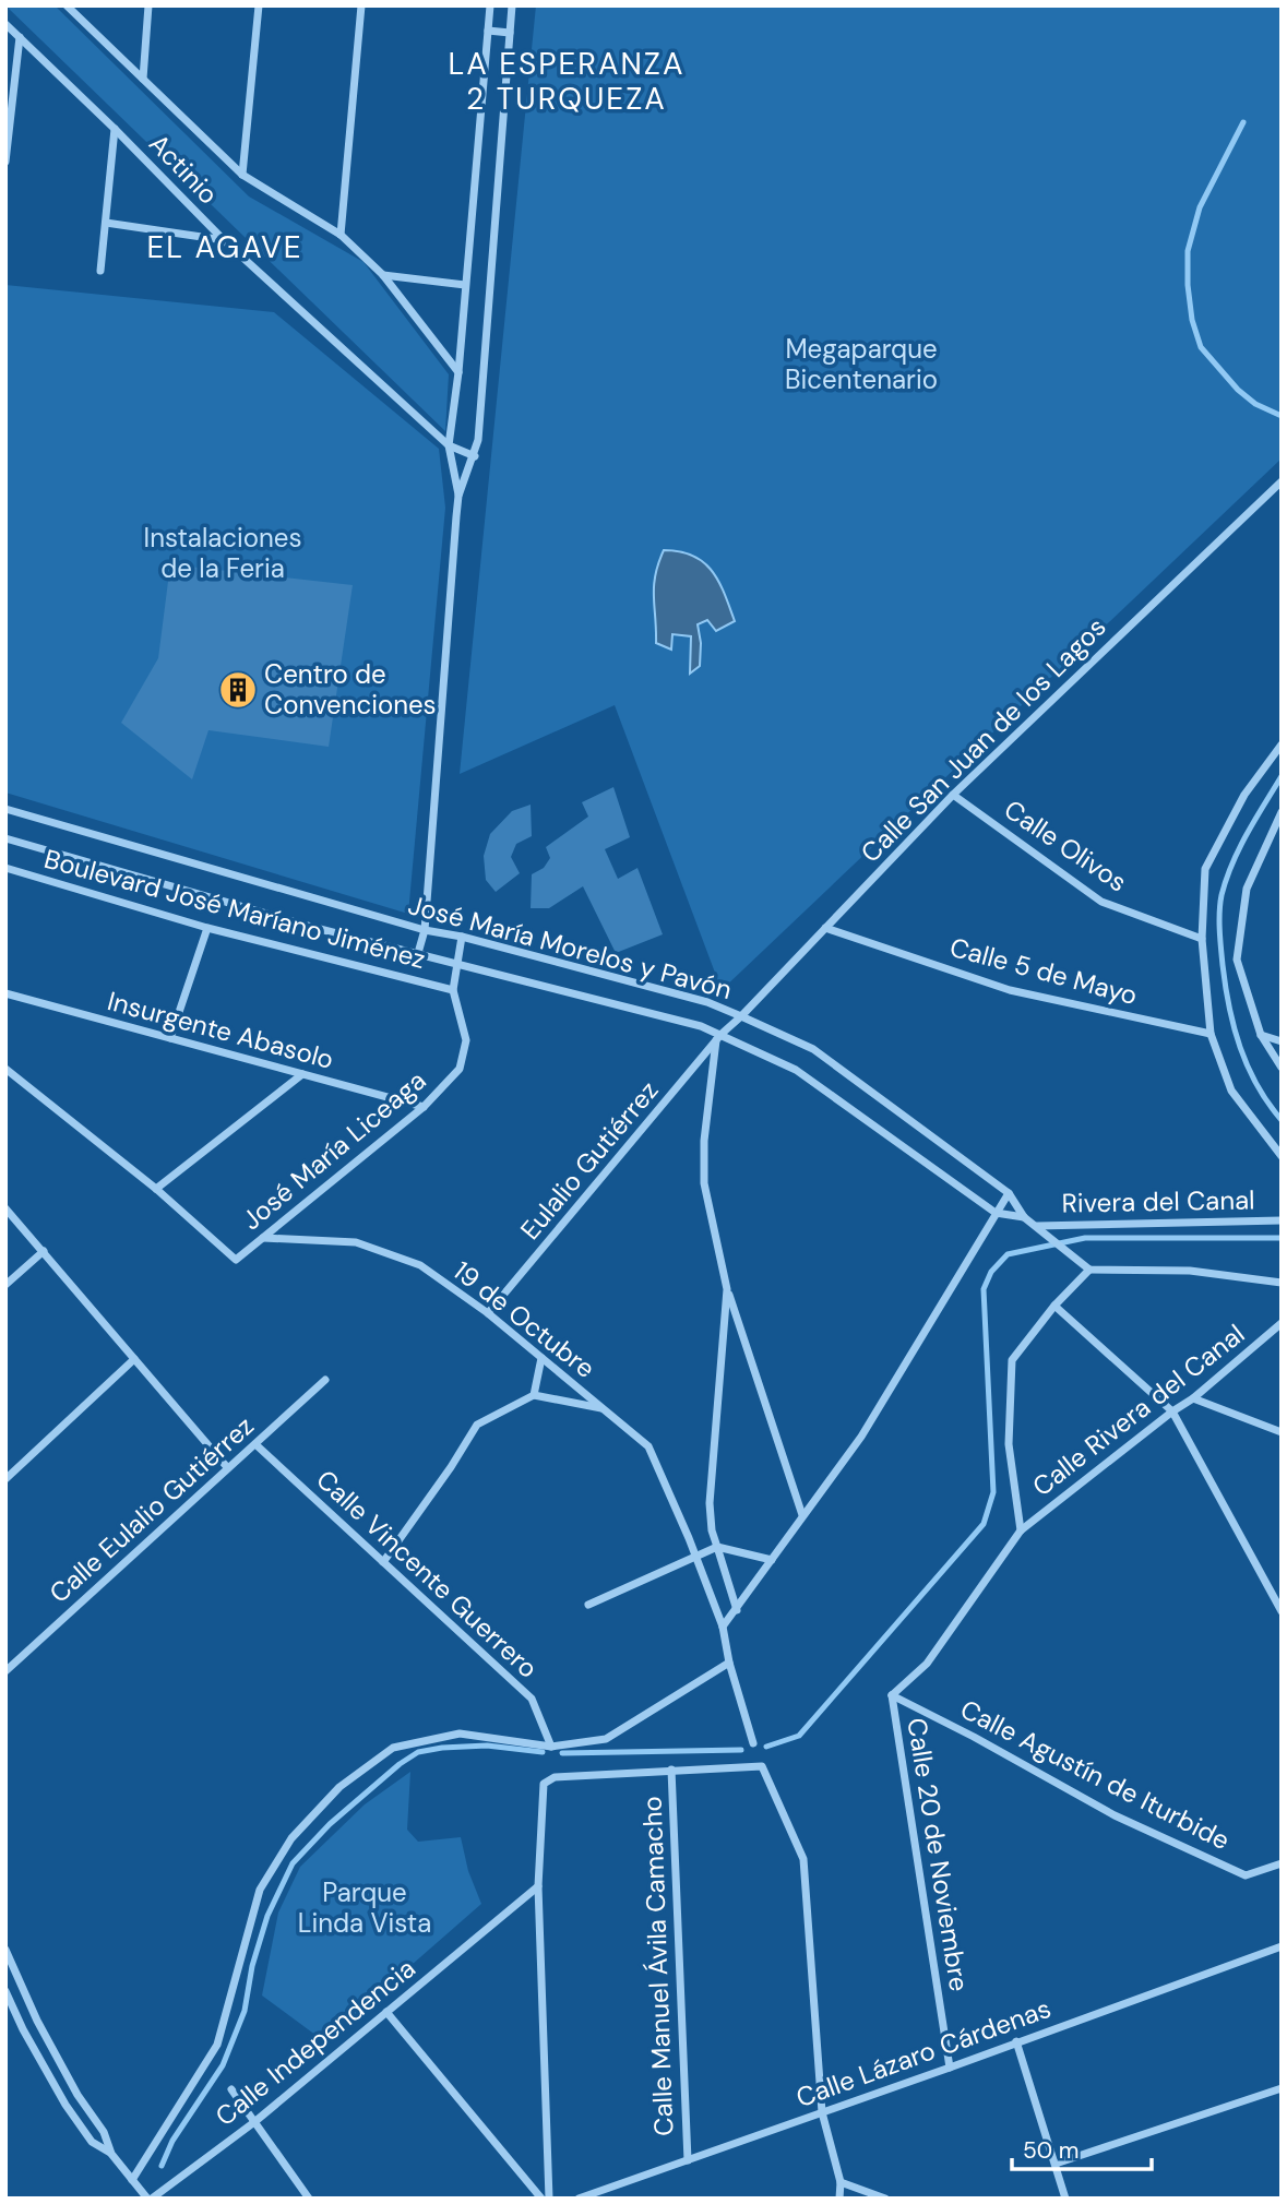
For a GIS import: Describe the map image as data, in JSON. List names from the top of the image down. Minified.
{"streets":{"street":["Actinio","Calle San Juan de los Lagos","Calle Olivos","Boulevard José Maríano Jiménez","José María Morelos y Pavón","Calle 5 de Mayo","Insurgente Abasolo","José María Liceaga","Eulalio Gutiérrez","Rivera del Canal","19 de Octubre","Calle Rivera del Canal","Calle Eulalio Gutiérrez","Calle Vincente Guerrero","Calle Agustín de Iturbide","Calle 20 de Noviembre","Calle Manuel Ávila Camacho","Calle Independencia","Calle Lázaro Cárdenas"]},"crossings":[["Calle San Juan de los Lagos","Calle Olivos"],["Calle San Juan de los Lagos","José María Morelos y Pavón"],["Calle San Juan de los Lagos","Calle 5 de Mayo"],["Calle San Juan de los Lagos","Eulalio Gutiérrez"],["Boulevard José Maríano Jiménez","José María Liceaga"],["José María Morelos y Pavón","José María Liceaga"],["José María Morelos y Pavón","Eulalio Gutiérrez"],["Insurgente Abasolo","José María Liceaga"],["José María Liceaga","19 de Octubre"],["Eulalio Gutiérrez","19 de Octubre"],["Calle Rivera del Canal","Calle Agustín de Iturbide"],["Calle Rivera del Canal","Calle 20 de Noviembre"],["Calle Eulalio Gutiérrez","Calle Vincente Guerrero"],["Calle Agustín de Iturbide","Calle 20 de Noviembre"],["Calle 20 de Noviembre","Calle Lázaro Cárdenas"],["Calle Manuel Ávila Camacho","Calle Lázaro Cárdenas"]],"districts":["LA ESPERANZA 2 TURQUEZA","EL AGAVE"],"parks":["Megaparque Bicentenario","Instalaciones de la Feria","Parque Linda Vista"],"places":{"building":["Centro de Convenciones"]},"scale_bar":"50 m"}
